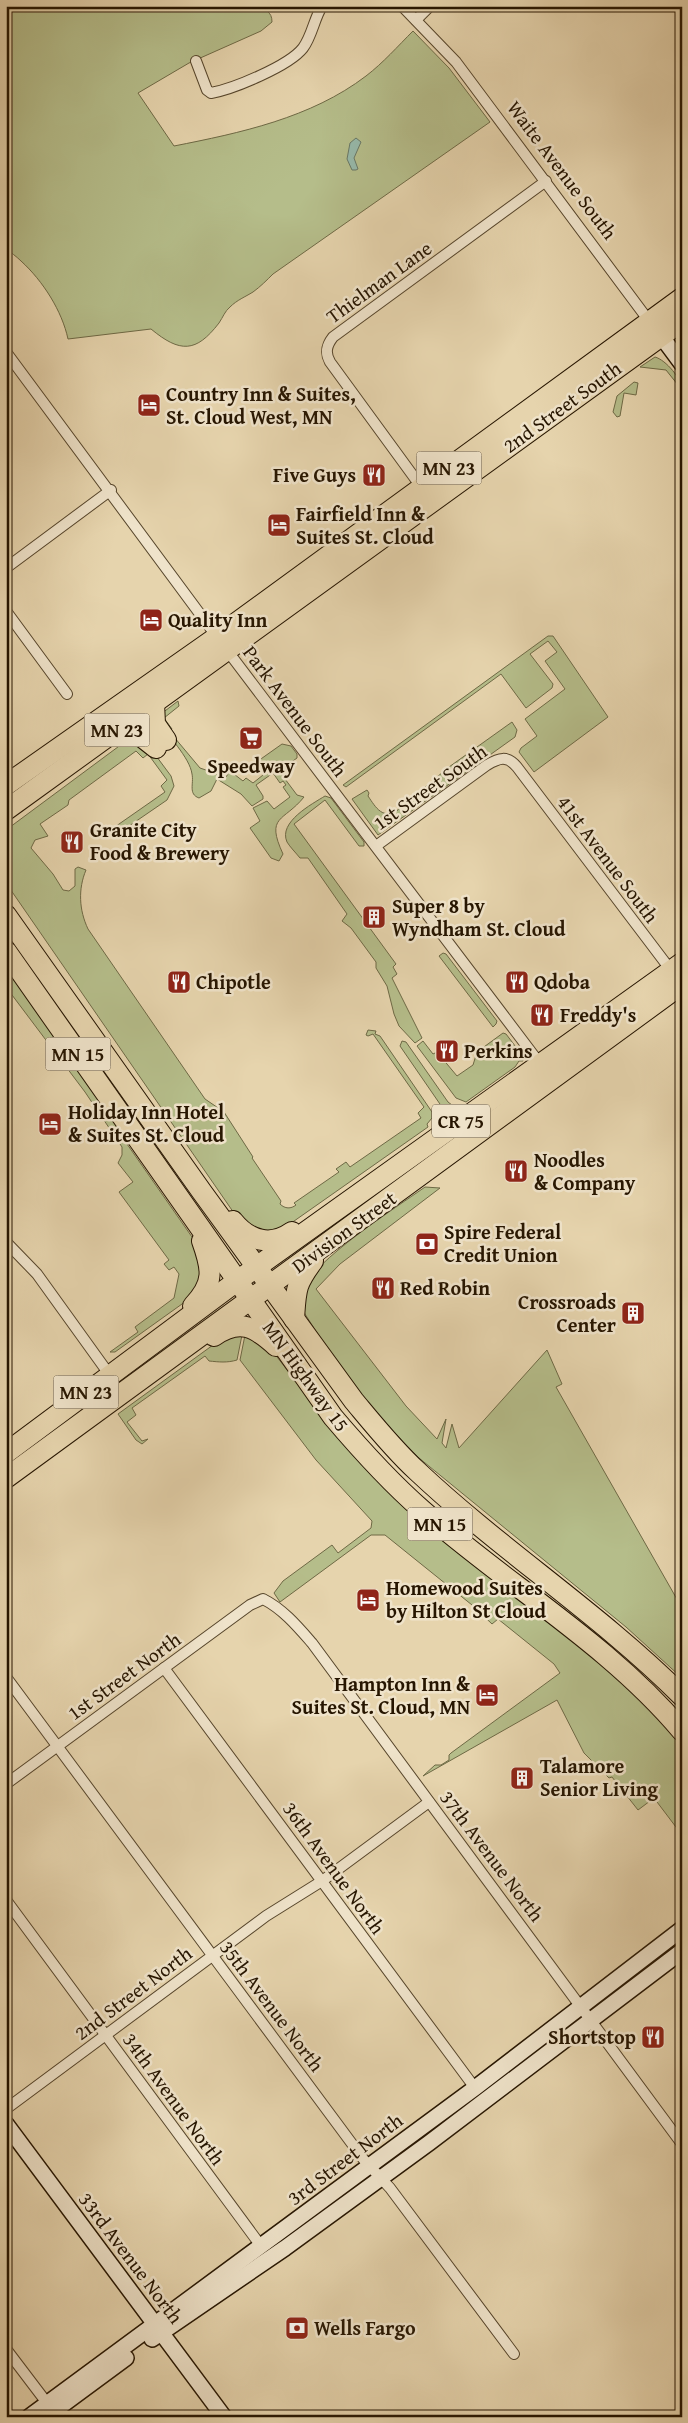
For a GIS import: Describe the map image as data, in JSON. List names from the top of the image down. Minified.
{"streets":{"highway":["2nd Street South","MN 23","MN 15","CR 75","Division Street","MN Highway 15"],"main road":["Waite Avenue South","3rd Street North","33rd Avenue North"],"street":["Thielman Lane","Park Avenue South","1st Street South","41st Avenue South","1st Street North","37th Avenue North","36th Avenue North","2nd Street North","35th Avenue North","34th Avenue North"]},"crossings":[["Waite Avenue South","Thielman Lane"],["Waite Avenue South","2nd Street South"],["Thielman Lane","2nd Street South"],["2nd Street South","Park Avenue South"],["Park Avenue South","1st Street South"],["Park Avenue South","Division Street"],["1st Street South","41st Avenue South"],["41st Avenue South","Division Street"],["Division Street","MN Highway 15"],["1st Street North","37th Avenue North"],["1st Street North","36th Avenue North"],["1st Street North","35th Avenue North"],["37th Avenue North","2nd Street North"],["37th Avenue North","3rd Street North"],["36th Avenue North","2nd Street North"],["36th Avenue North","3rd Street North"],["2nd Street North","35th Avenue North"],["2nd Street North","34th Avenue North"],["35th Avenue North","3rd Street North"],["34th Avenue North","3rd Street North"],["3rd Street North","33rd Avenue North"]],"places":{"hotel":["Country Inn & Suites, St. Cloud West, MN","Fairfield Inn & Suites St. Cloud","Quality Inn","Holiday Inn Hotel & Suites St. Cloud","Homewood Suites by Hilton St Cloud","Hampton Inn & Suites St. Cloud, MN"],"restaurant":["Five Guys","Granite City Food & Brewery","Chipotle","Qdoba","Freddy's","Perkins","Noodles & Company","Red Robin","Shortstop"],"supermarket":["Speedway"],"building":["Super 8 by Wyndham St. Cloud","Crossroads Center","Talamore Senior Living"],"bank":["Spire Federal Credit Union","Wells Fargo"]}}
